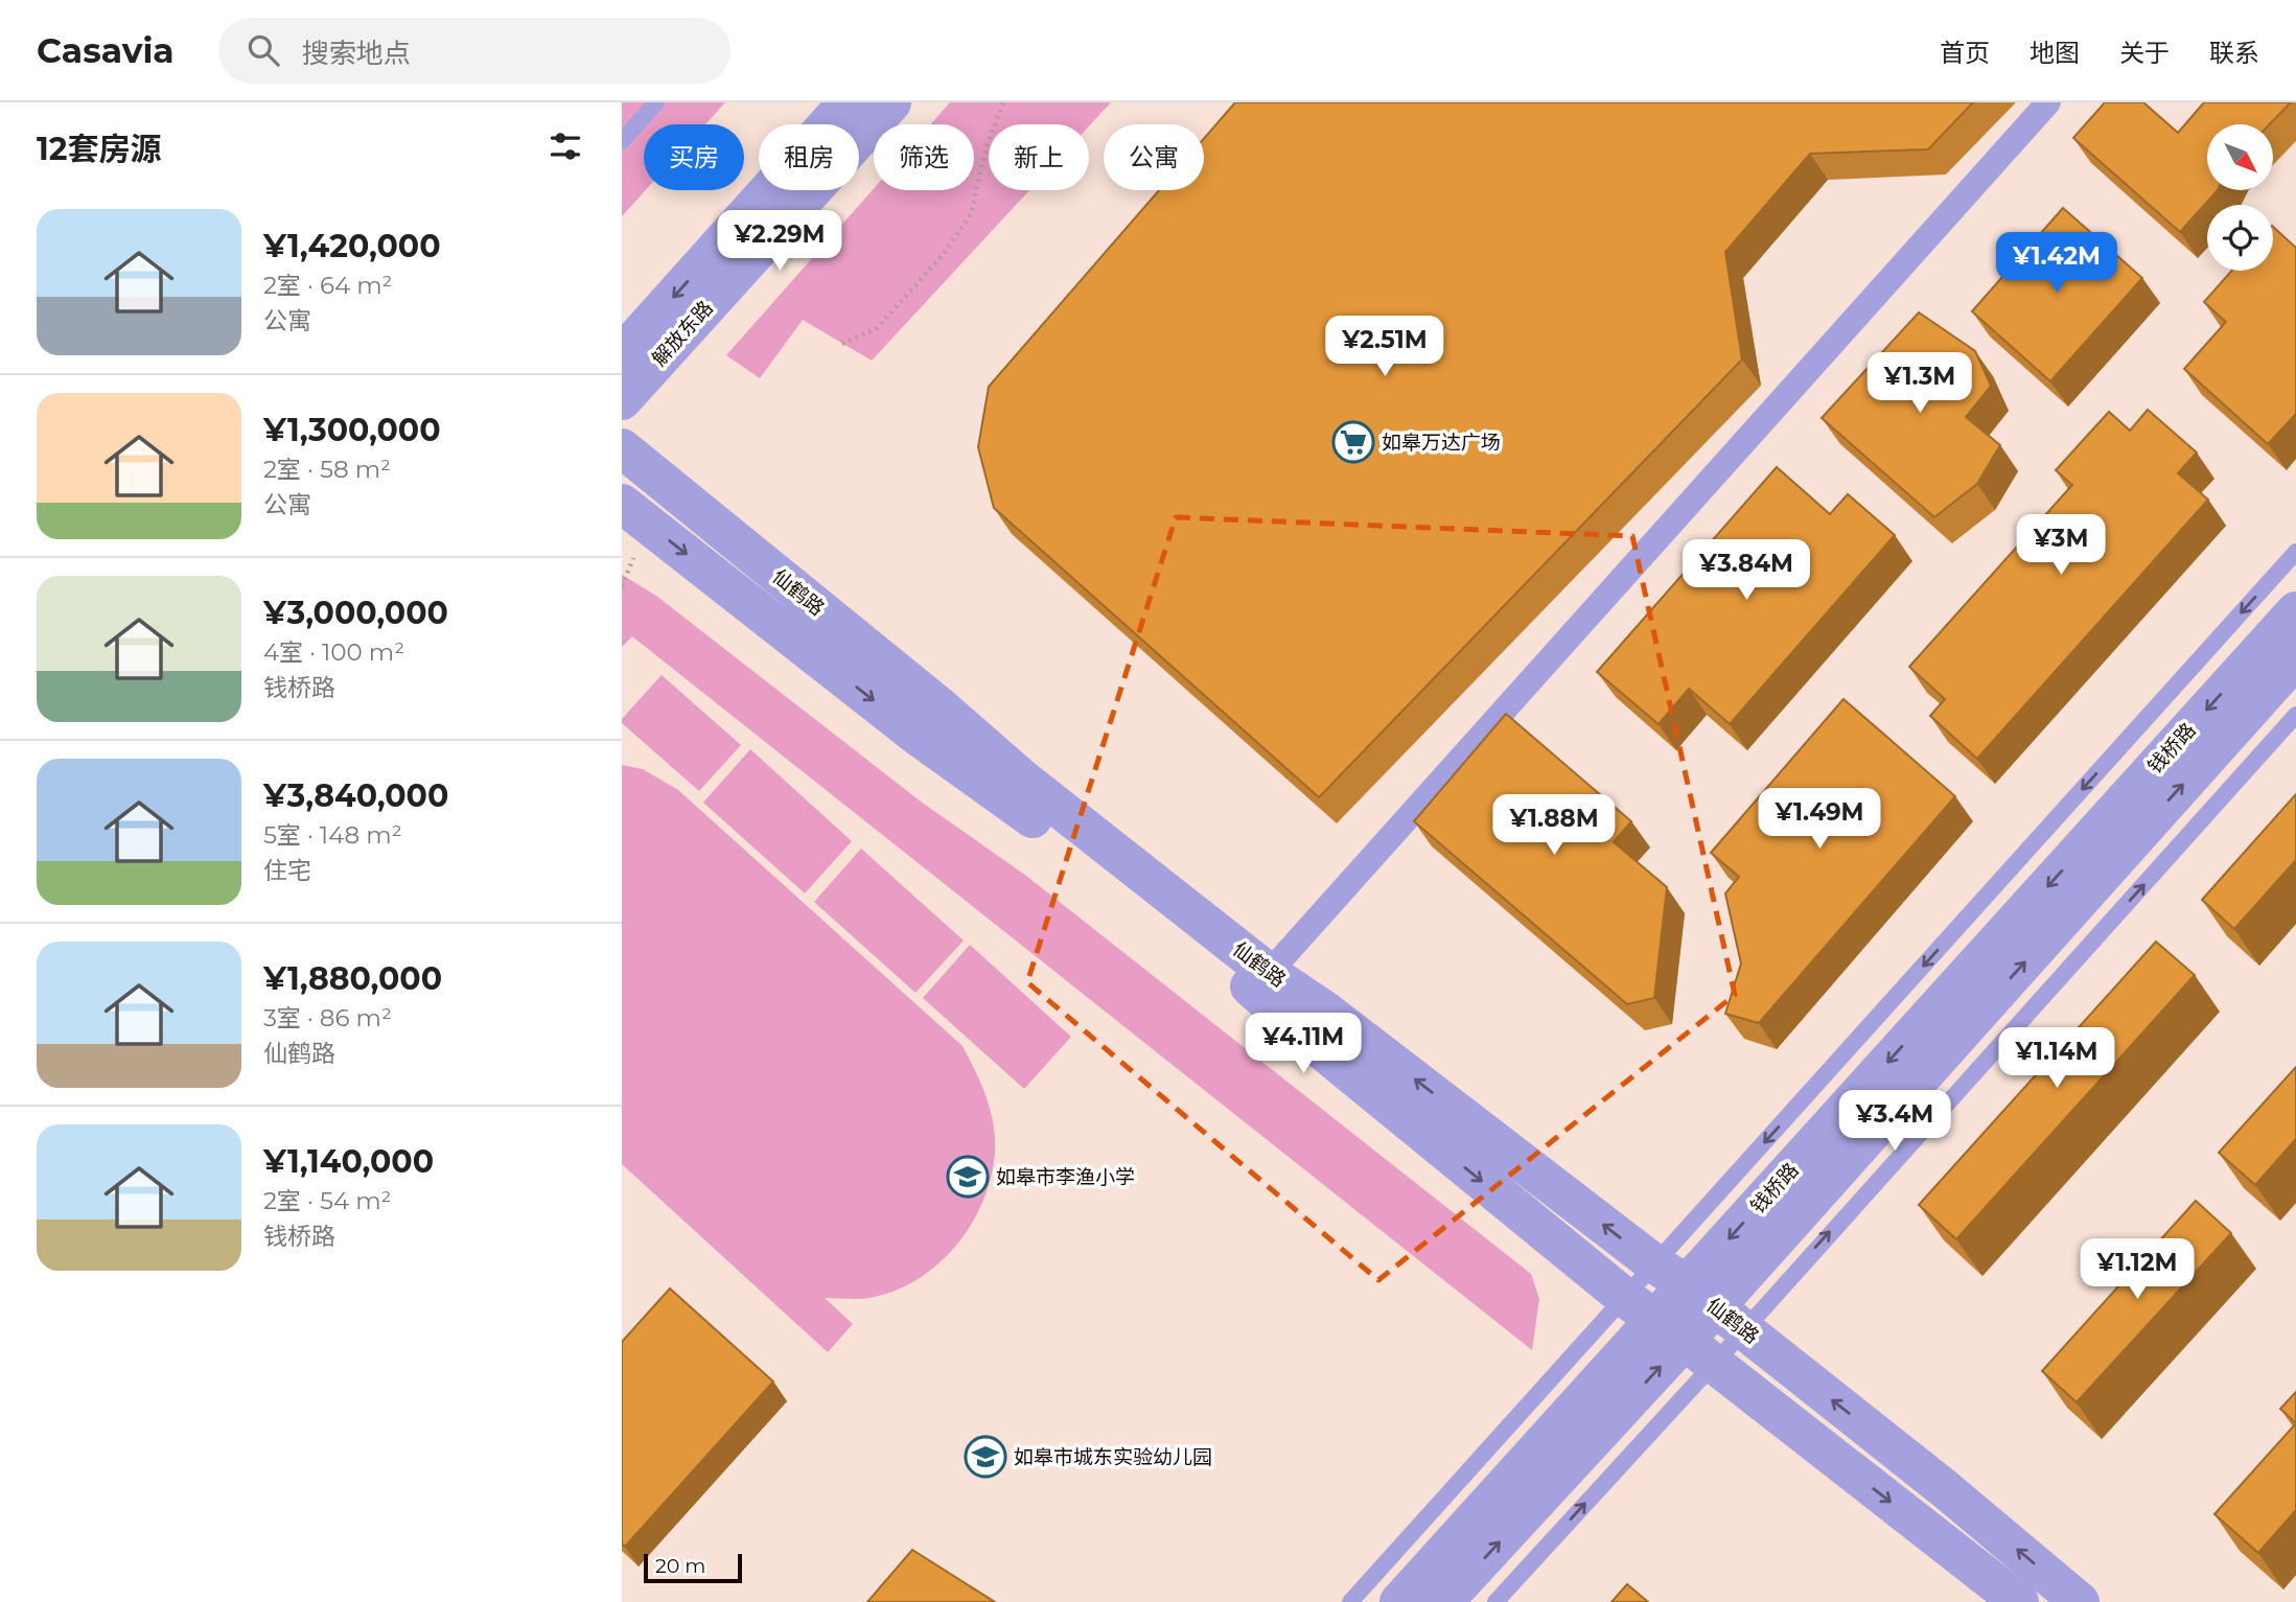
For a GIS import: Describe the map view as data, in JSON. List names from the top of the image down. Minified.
{"streets":{"street":["解放东路","仙鹤路","钱桥路"]},"crossings":[["仙鹤路","钱桥路"]],"places":{"supermarket":["如皋万达广场"],"school or university":["如皋市李渔小学","如皋市城东实验幼儿园"]},"scale_bar":"20 m","north":"bottom right","page":{"header":"Casavia","search":"搜索地点","nav":["首页","地图","关于","联系"],"heading":"12套房源","chip":["买房","租房","筛选","新上","公寓"],"list":[{"name":"¥1,420,000","note":"2室 · 64 m² · 公寓"},{"name":"¥1,300,000","note":"2室 · 58 m² · 公寓"},{"name":"¥3,000,000","note":"4室 · 100 m² · 钱桥路"},{"name":"¥3,840,000","note":"5室 · 148 m² · 住宅"},{"name":"¥1,880,000","note":"3室 · 86 m² · 仙鹤路"},{"name":"¥1,140,000","note":"2室 · 54 m² · 钱桥路"}],"price":["¥2.29M","¥1.42M","¥2.51M","¥1.3M","¥3M","¥3.84M","¥1.49M","¥1.88M","¥4.11M","¥1.14M","¥3.4M","¥1.12M"],"scale":"20 m"}}
